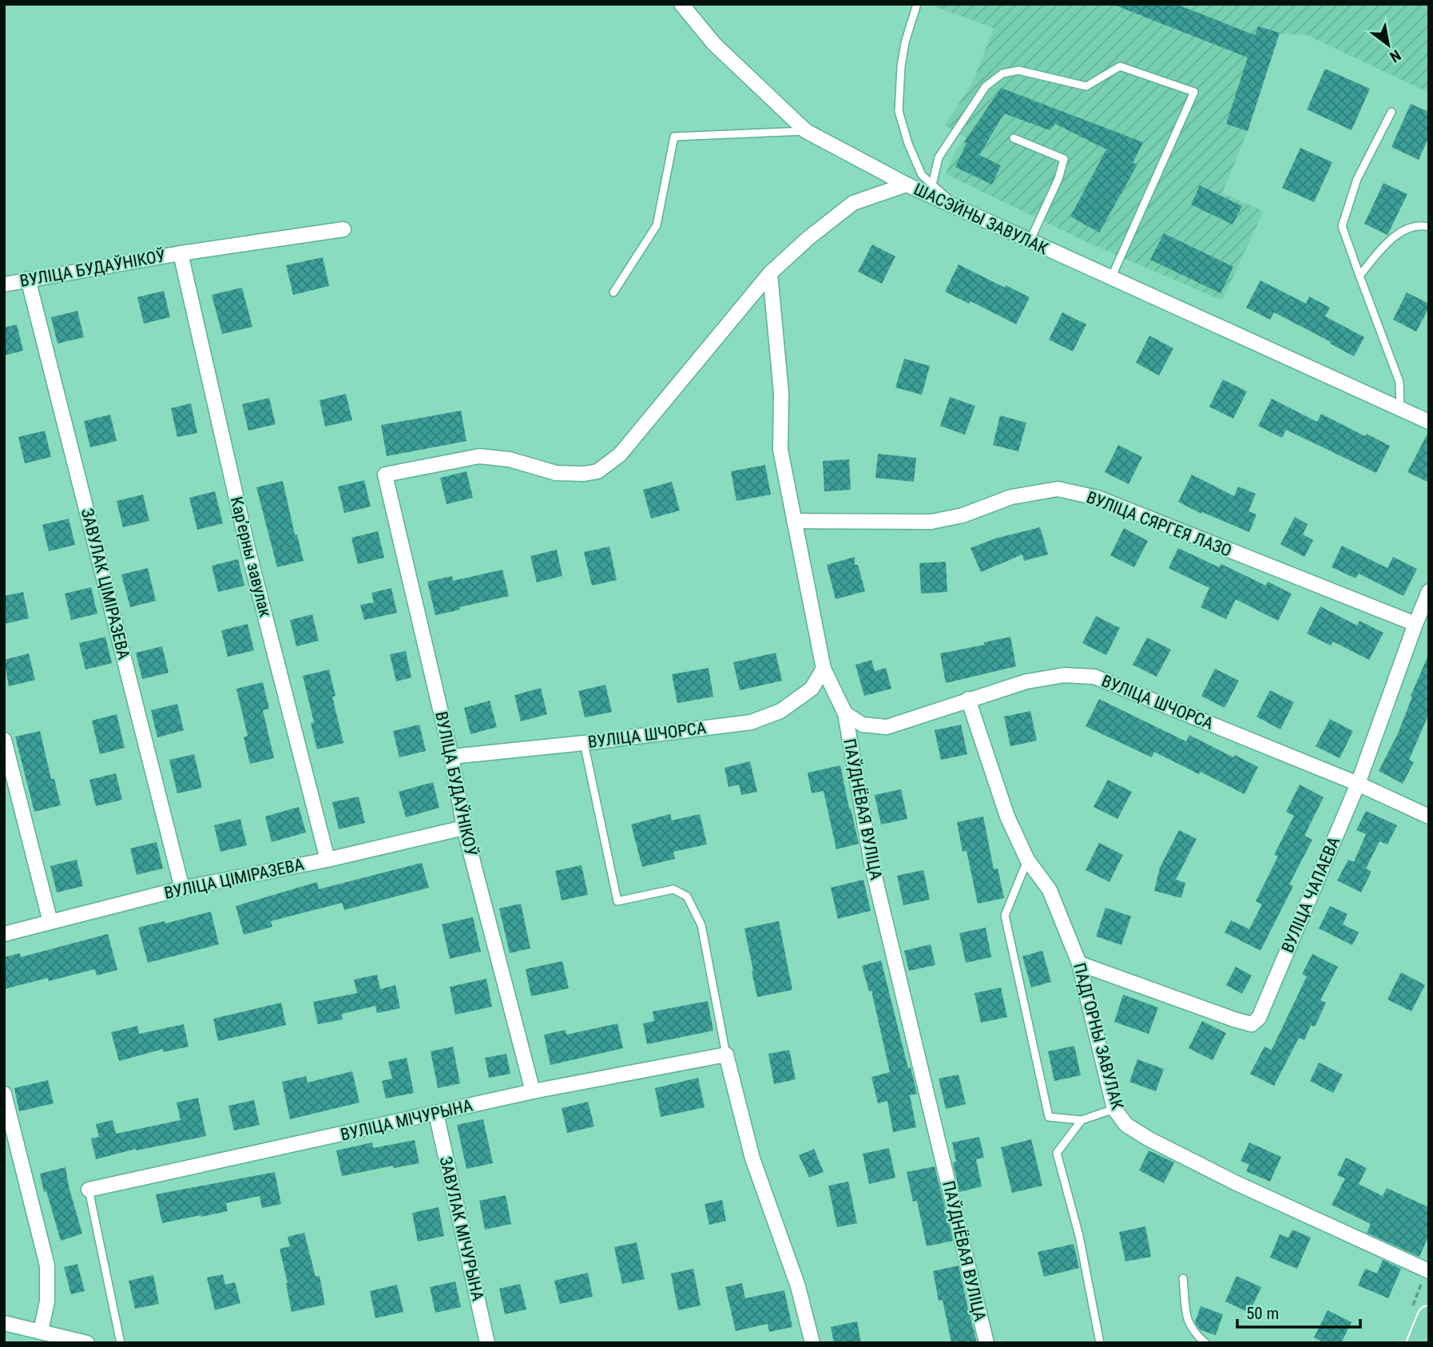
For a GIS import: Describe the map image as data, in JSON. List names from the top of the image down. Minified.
{"streets":{"street":["ШАСЭЙНЫ ЗАВУЛАК","ВУЛІЦА БУДАЎНІКОЎ","ВУЛІЦА СЯРГЕЯ ЛАЗО","Карʼерны завулак","ЗАВУЛАК ЦІМІРАЗЕВА","ВУЛІЦА ШЧОРСА","ПАЎДНЁВАЯ ВУЛІЦА","ВУЛІЦА ЦІМІРАЗЕВА","ВУЛІЦА ЧАПАЕВА","ПАДГОРНЫ ЗАВУЛАК","ВУЛІЦА МІЧУРЫНА","ЗАВУЛАК МІЧУРЫНА"]},"crossings":[["ШАСЭЙНЫ ЗАВУЛАК","ВУЛІЦА БУДАЎНІКОЎ"],["ШАСЭЙНЫ ЗАВУЛАК","ПАЎДНЁВАЯ ВУЛІЦА"],["ВУЛІЦА БУДАЎНІКОЎ","Карʼерны завулак"],["ВУЛІЦА БУДАЎНІКОЎ","ЗАВУЛАК ЦІМІРАЗЕВА"],["ВУЛІЦА БУДАЎНІКОЎ","ВУЛІЦА ШЧОРСА"],["ВУЛІЦА БУДАЎНІКОЎ","ВУЛІЦА ЦІМІРАЗЕВА"],["ВУЛІЦА БУДАЎНІКОЎ","ВУЛІЦА МІЧУРЫНА"],["ВУЛІЦА СЯРГЕЯ ЛАЗО","ПАЎДНЁВАЯ ВУЛІЦА"],["ВУЛІЦА СЯРГЕЯ ЛАЗО","ВУЛІЦА ЧАПАЕВА"],["Карʼерны завулак","ВУЛІЦА ЦІМІРАЗЕВА"],["ЗАВУЛАК ЦІМІРАЗЕВА","ВУЛІЦА ЦІМІРАЗЕВА"],["ВУЛІЦА ШЧОРСА","ПАЎДНЁВАЯ ВУЛІЦА"],["ВУЛІЦА ШЧОРСА","ВУЛІЦА ЧАПАЕВА"],["ВУЛІЦА ШЧОРСА","ПАДГОРНЫ ЗАВУЛАК"],["ВУЛІЦА ЧАПАЕВА","ПАДГОРНЫ ЗАВУЛАК"],["ВУЛІЦА МІЧУРЫНА","ЗАВУЛАК МІЧУРЫНА"]],"scale_bar":"50 m","north":"bottom right"}
